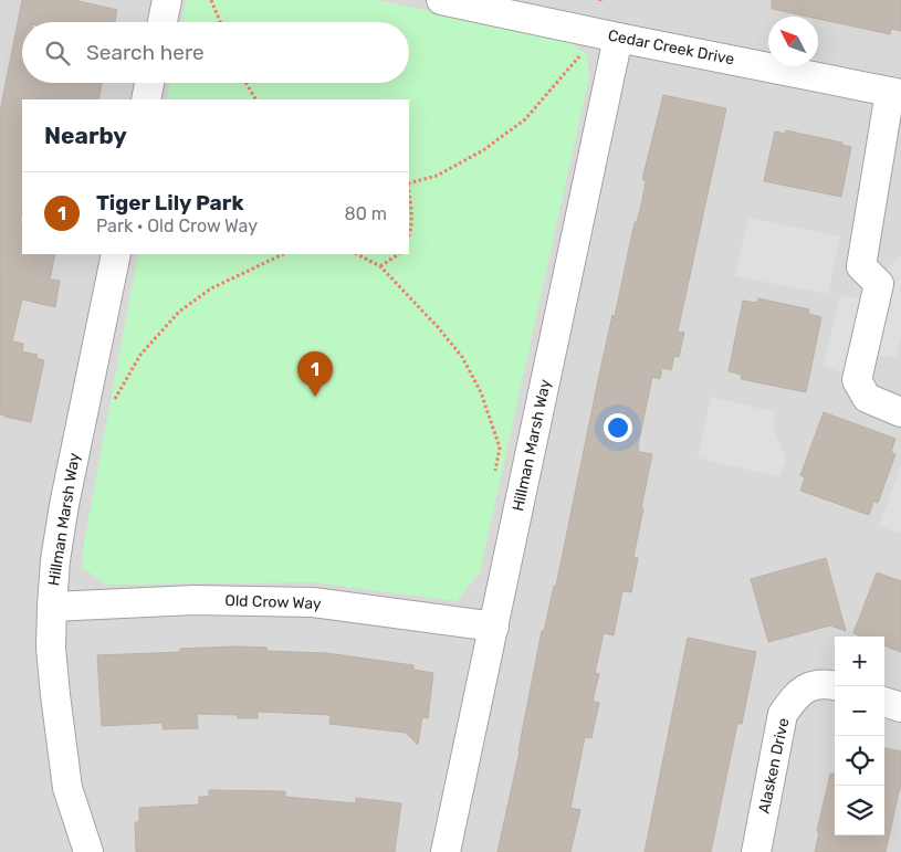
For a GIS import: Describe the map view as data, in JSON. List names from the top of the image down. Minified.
{"streets":{"street":["Cedar Creek Drive","Hillman Marsh Way","Old Crow Way","Alasken Drive"]},"crossings":[["Cedar Creek Drive","Hillman Marsh Way"],["Hillman Marsh Way","Old Crow Way"]],"north":"top left","page":{"search":"Search here","heading":"Nearby","list":[{"mark":"1","name":"Tiger Lily Park","note":"Park · Old Crow Way","value":"80 m"}],"pins":"1","map_buttons":["+","−"]}}
